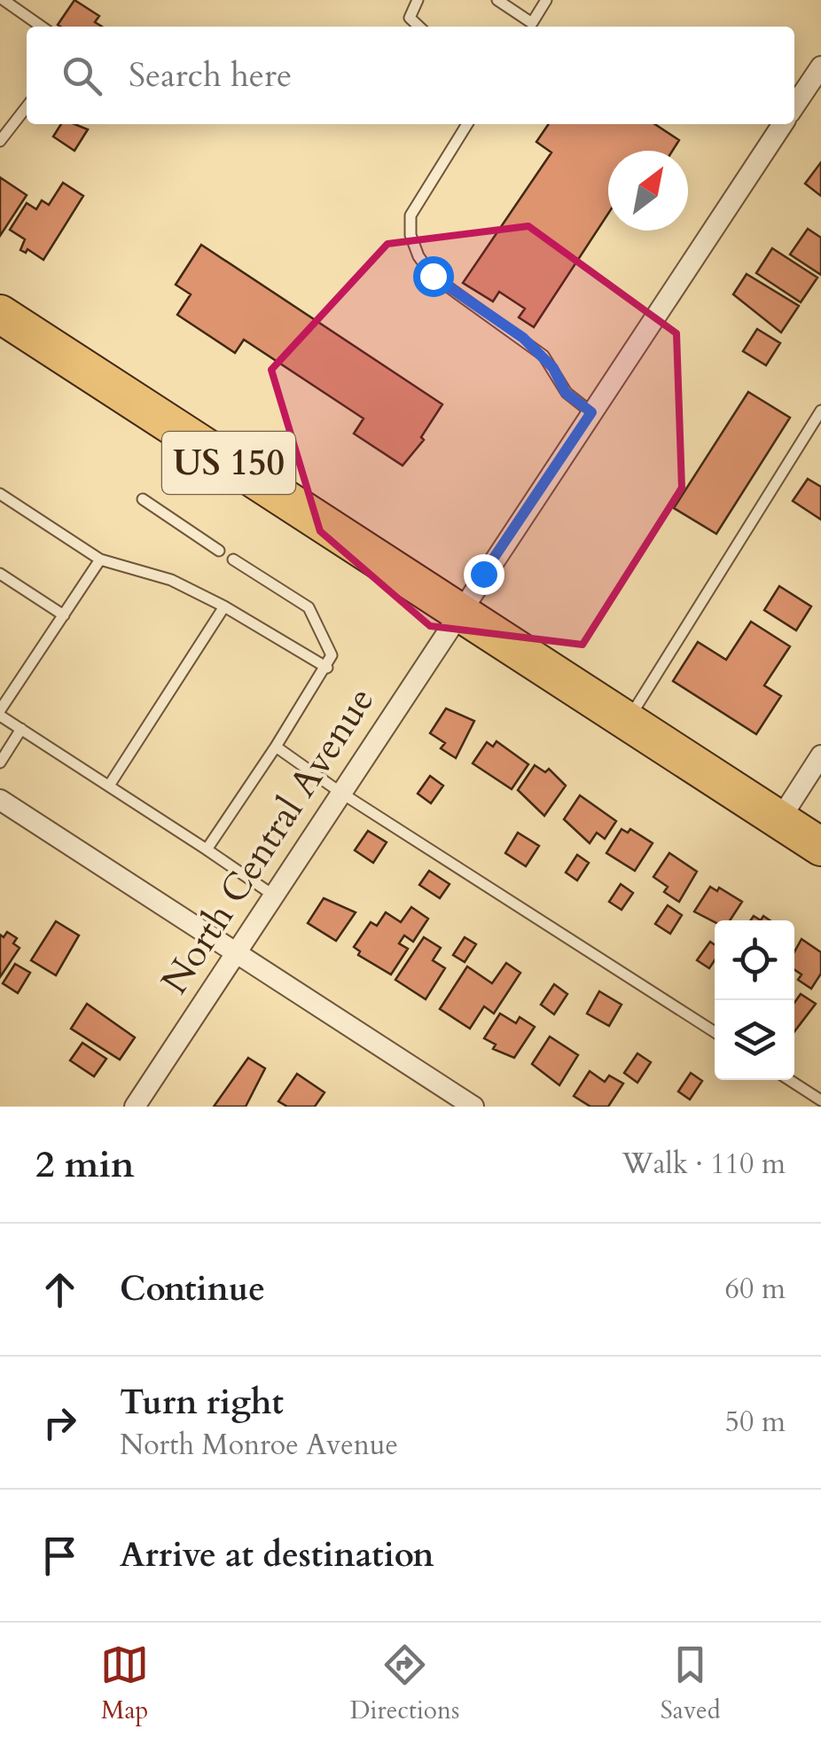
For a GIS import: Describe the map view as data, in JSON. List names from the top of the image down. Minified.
{"streets":{"highway":["US 150"],"street":["North Central Avenue"]},"crossings":[["US 150","North Central Avenue"]],"north":"top right","page":{"search":"Search here","heading":["2 min","Walk · 110 m"],"list":[["Continue","60 m"],["Turn right","North Monroe Avenue","50 m"],"Arrive at destination"],"nav":["Map","Directions","Saved"]}}
